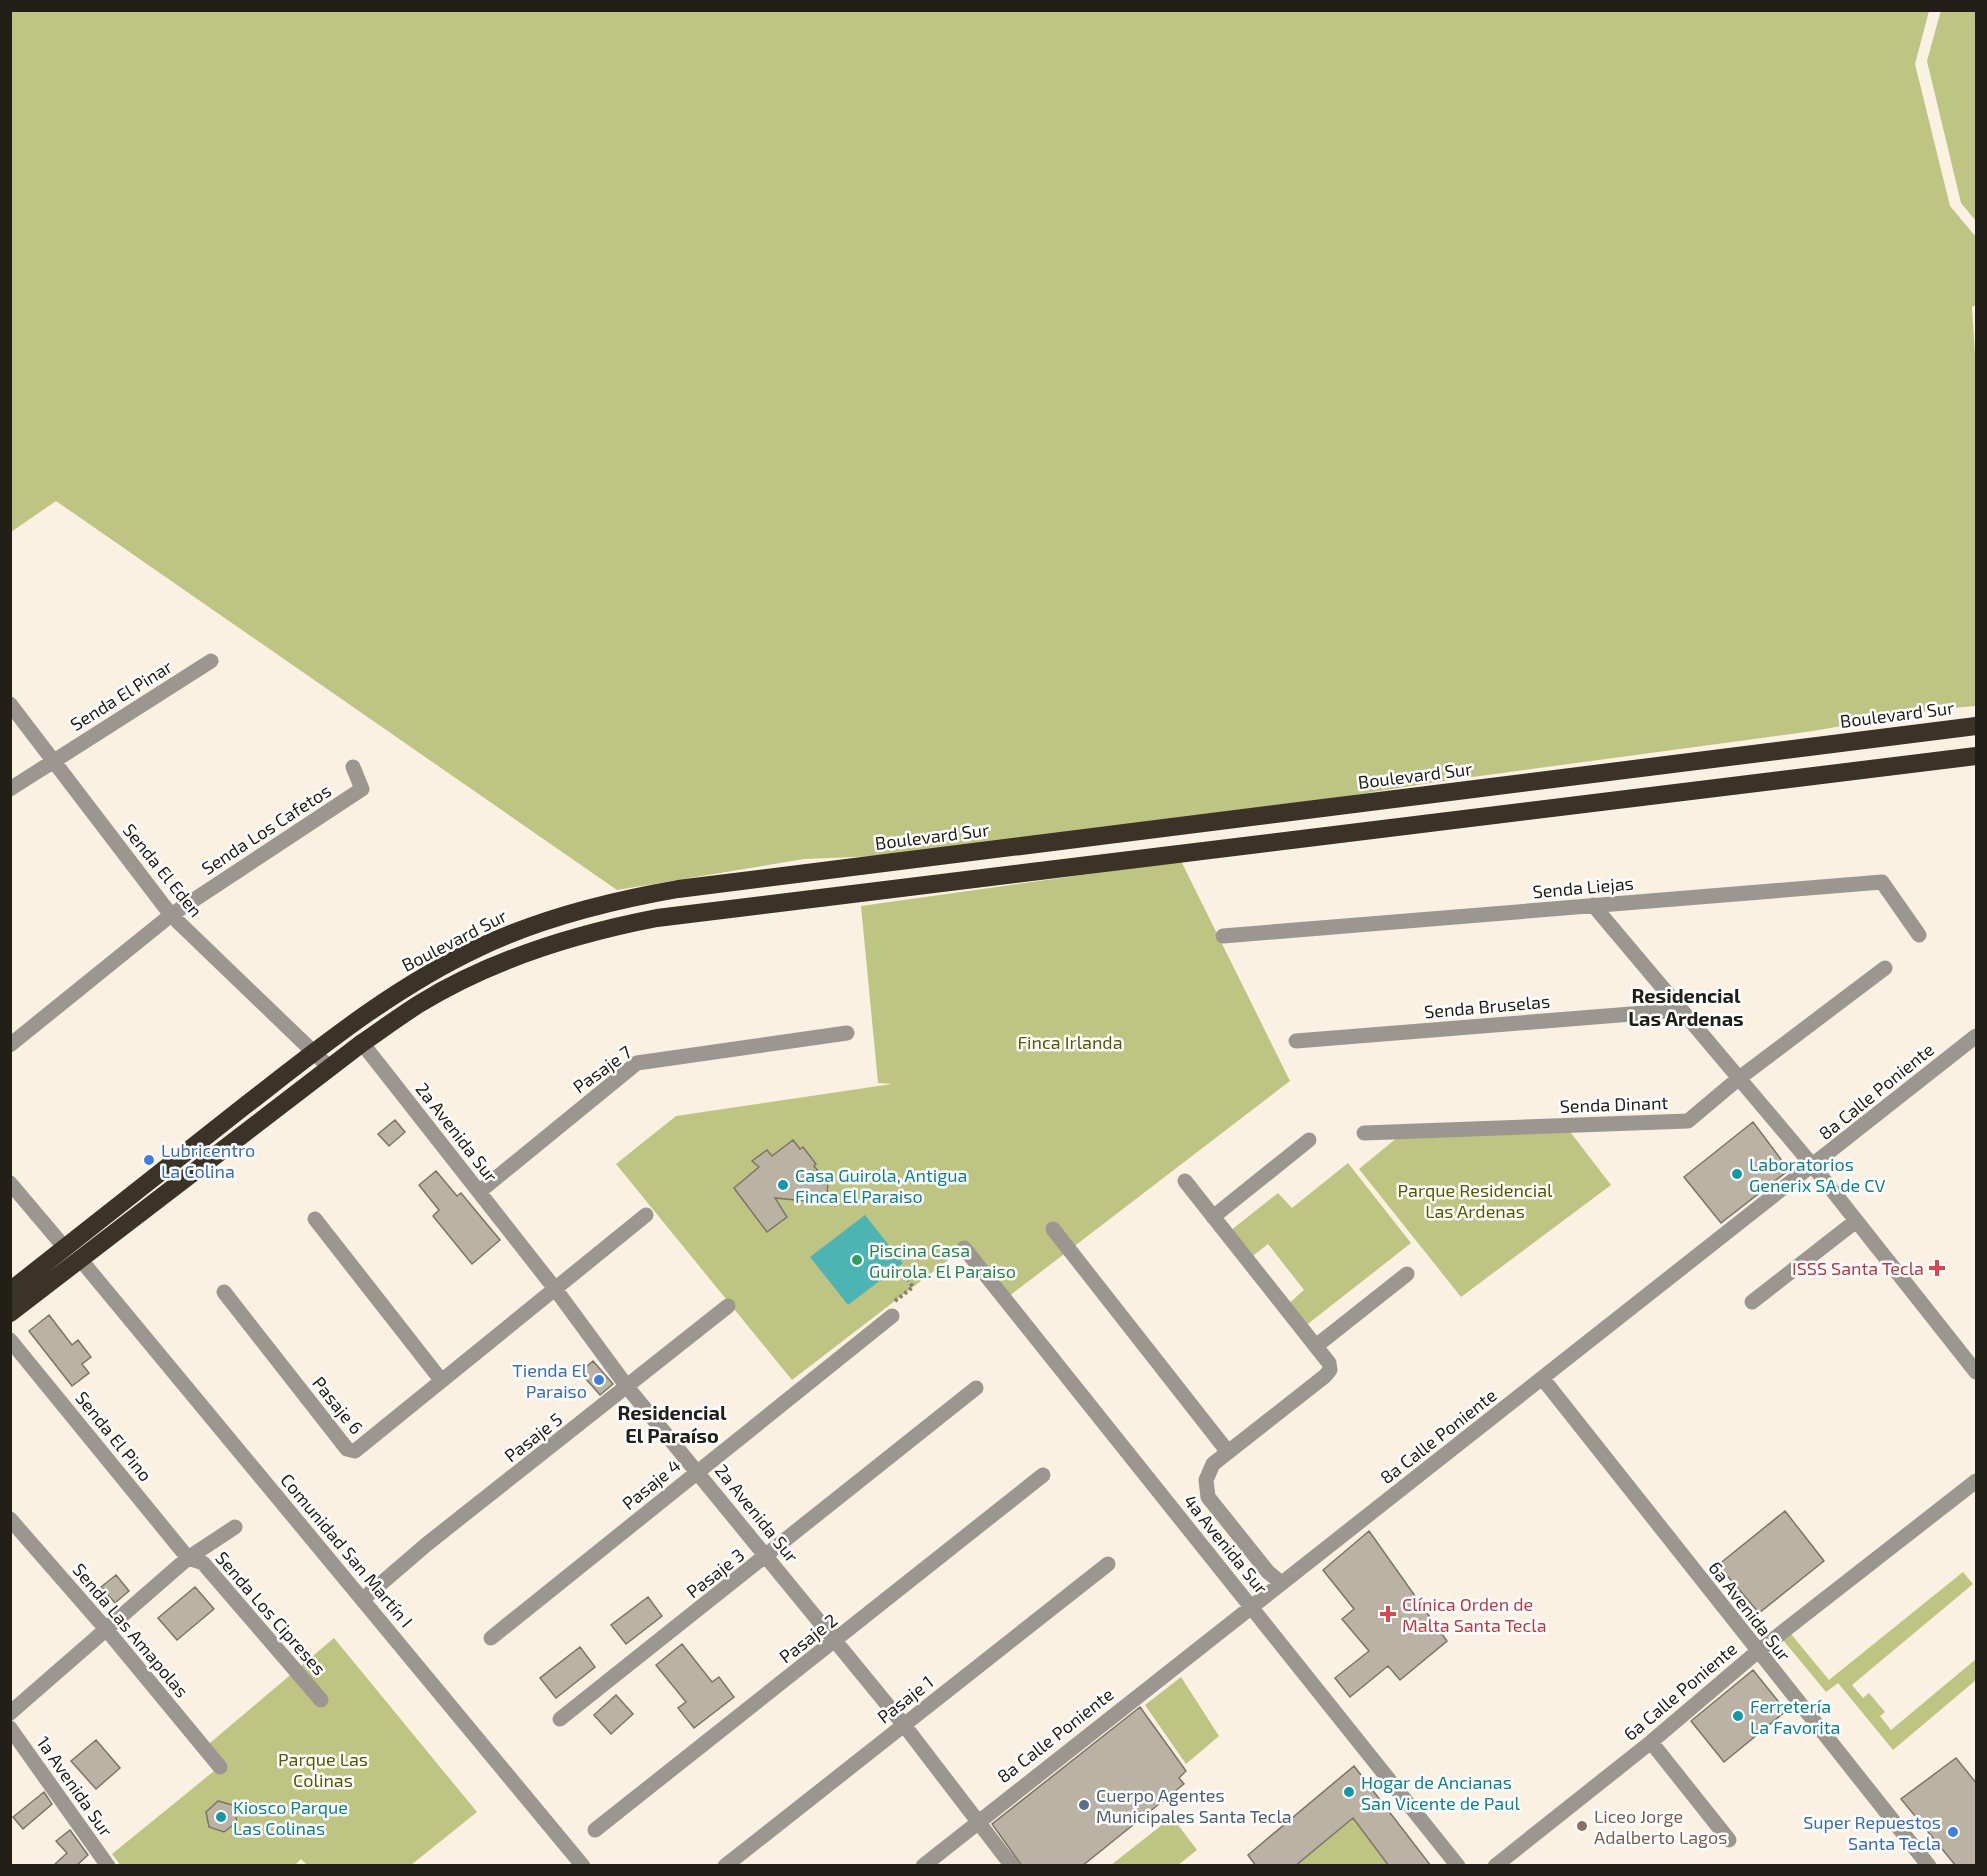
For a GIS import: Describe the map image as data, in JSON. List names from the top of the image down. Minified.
{"streets":{"highway":["Boulevard Sur"],"street":["Senda El Pinar","Senda Los Cafetos","Senda El Eden","Senda Liejas","Senda Bruselas","Pasaje 7","8a Calle Poniente","Senda Dinant","2a Avenida Sur","Pasaje 6","Senda El Pino","Pasaje 5","Pasaje 4","4a Avenida Sur","Comunidad San Martín I","Pasaje 3","6a Avenida Sur","Senda Los Cipreses","Senda Las Amapolas","Pasaje 2","6a Calle Poniente","Pasaje 1","1a Avenida Sur"]},"crossings":[["Senda El Pinar","Senda El Eden"],["Boulevard Sur","Senda El Eden"],["Senda Los Cafetos","Senda El Eden"],["Pasaje 7","2a Avenida Sur"],["8a Calle Poniente","2a Avenida Sur"],["8a Calle Poniente","4a Avenida Sur"],["8a Calle Poniente","6a Avenida Sur"],["2a Avenida Sur","Pasaje 6"],["2a Avenida Sur","Pasaje 5"],["2a Avenida Sur","Pasaje 4"],["2a Avenida Sur","Pasaje 3"],["2a Avenida Sur","Pasaje 2"],["2a Avenida Sur","Pasaje 1"],["Senda El Pino","Senda Los Cipreses"],["Pasaje 5","Comunidad San Martín I"],["6a Avenida Sur","6a Calle Poniente"]],"districts":["Residencial Las Ardenas","Residencial El Paraíso"],"parks":["Finca Irlanda","Parque Residencial Las Ardenas","Parque Las Colinas"],"places":{"other":["Lubricentro La Colina","Laboratorios Generix SA de CV","Casa Guirola, Antigua Finca El Paraiso","Piscina Casa Guirola. El Paraiso","Tienda El Paraiso","Ferretería La Favorita","Hogar de Ancianas San Vicente de Paul","Cuerpo Agentes Municipales Santa Tecla","Kiosco Parque Las Colinas","Liceo Jorge Adalberto Lagos","Super Repuestos Santa Tecla"],"health":["ISSS Santa Tecla","Clínica Orden de Malta Santa Tecla"]}}
